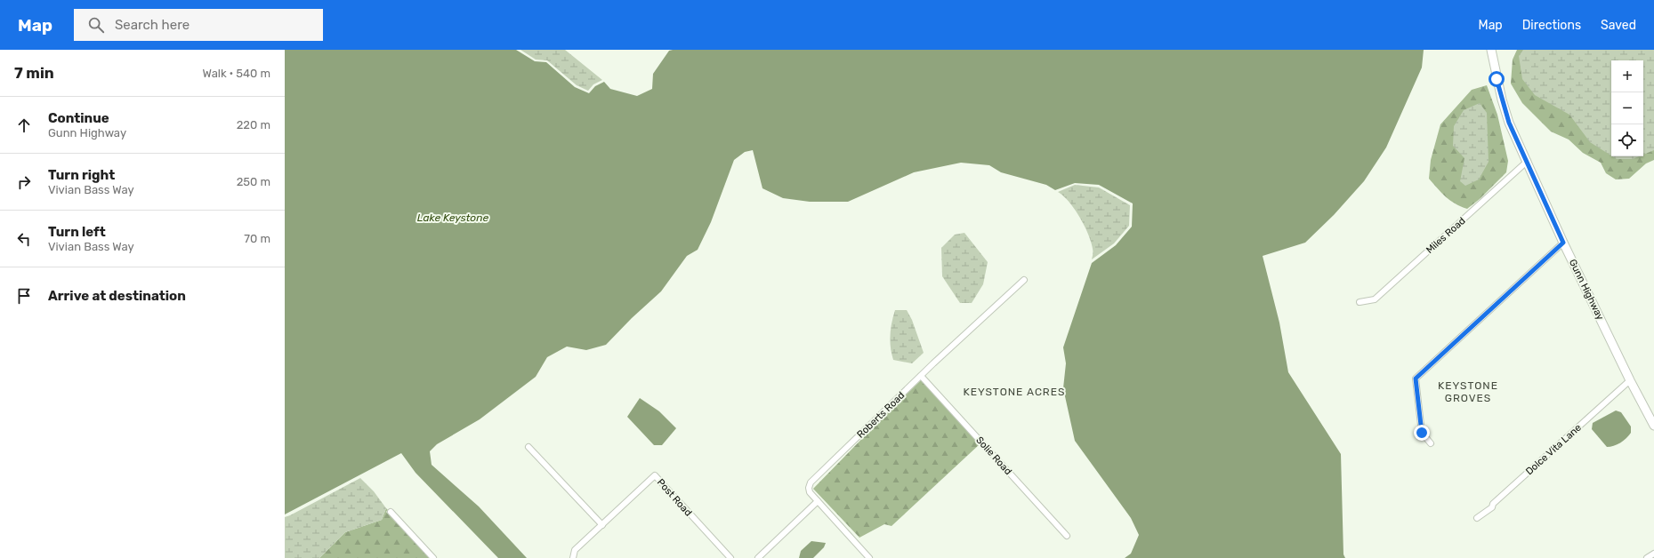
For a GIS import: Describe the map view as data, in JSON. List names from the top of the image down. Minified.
{"streets":{"main road":["Gunn Highway"],"street":["Miles Road","Roberts Road","Dolce Vita Lane","Solie Road","Post Road"]},"crossings":[["Miles Road","Gunn Highway"],["Gunn Highway","Dolce Vita Lane"],["Roberts Road","Solie Road"]],"districts":["KEYSTONE GROVES","KEYSTONE ACRES"],"water":["Lake Keystone"],"page":{"header":"Map","search":"Search here","nav":["Map","Directions","Saved"],"heading":["7 min","Walk · 540 m"],"map_buttons":["+","−"],"list":[["Continue","Gunn Highway","220 m"],["Turn right","Vivian Bass Way","250 m"],["Turn left","Vivian Bass Way","70 m"],"Arrive at destination"]}}
